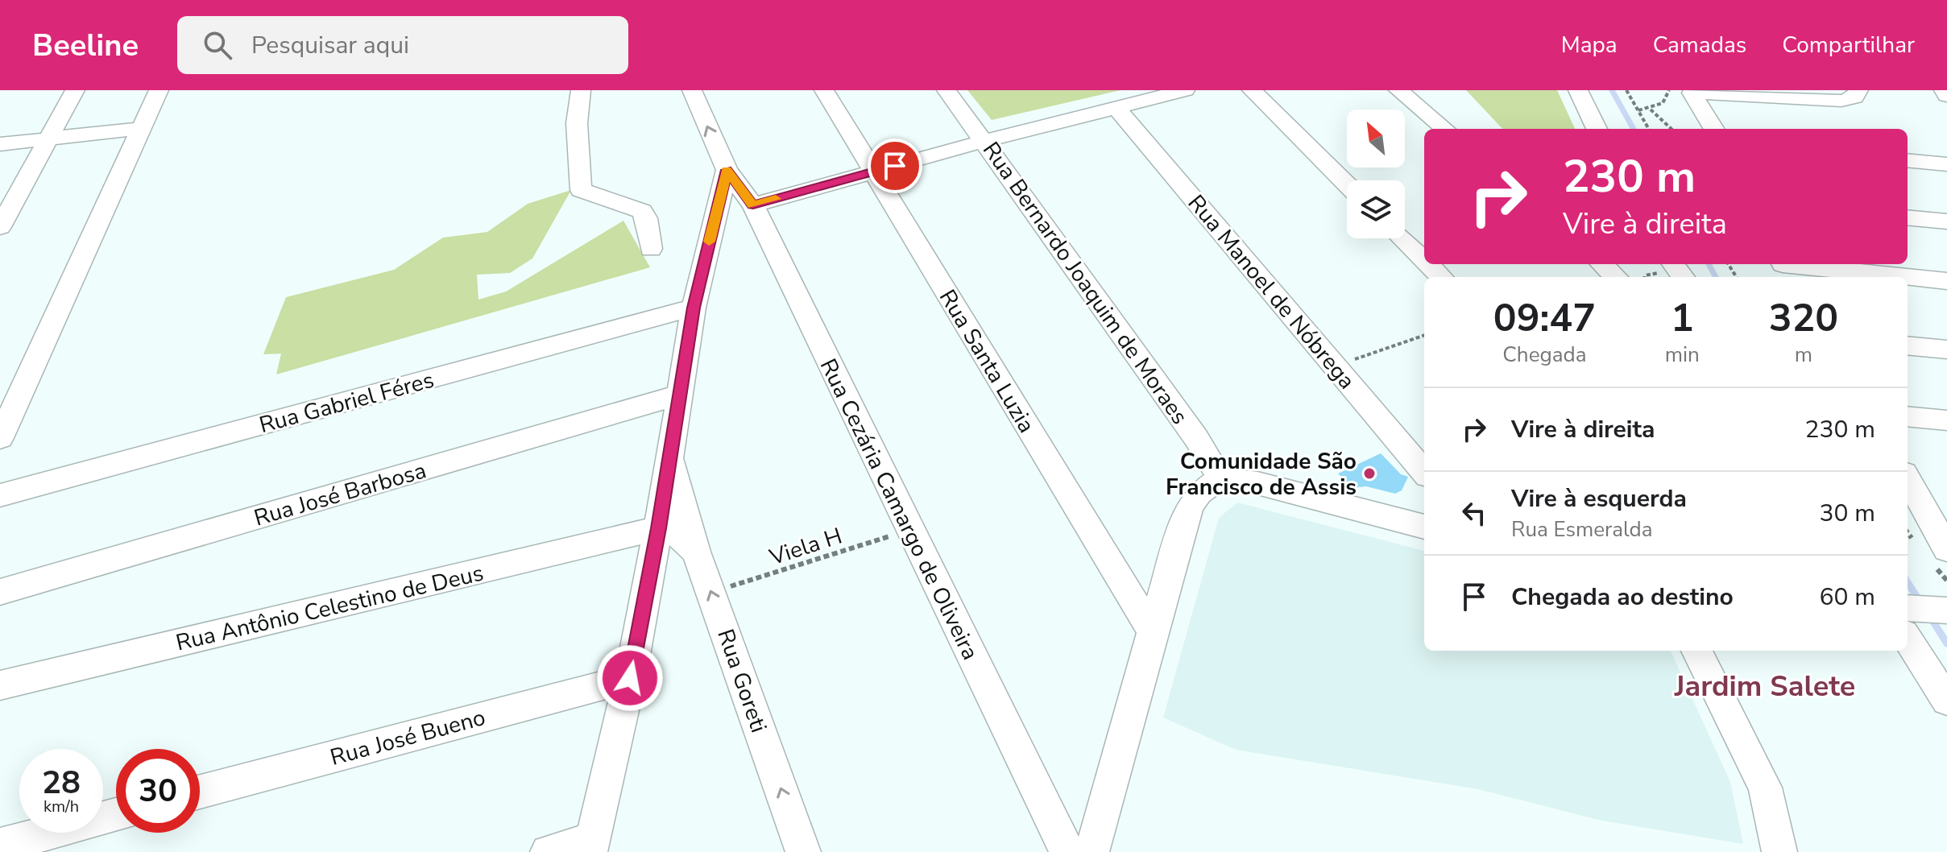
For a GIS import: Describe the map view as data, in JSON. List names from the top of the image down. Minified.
{"streets":{"street":["Rua Bernardo Joaquim de Moraes","Rua Manoel de Nóbrega","Rua Santa Luzia","Rua Gabriel Féres","Rua José Barbosa","Rua Cezária Camargo de Oliveira","Rua Antônio Celestino de Deus","Rua Goreti","Rua José Bueno"],"path":["Viela H"]},"crossings":[["Rua Cezária Camargo de Oliveira","Viela H"],["Viela H","Rua Goreti"]],"one_way":["Rua Goreti"],"districts":["Jardim Salete"],"places":["Comunidade São Francisco de Assis"],"north":"top left","page":{"header":"Beeline","search":"Pesquisar aqui","nav":["Mapa","Camadas","Compartilhar"],"turn":["230 m","Vire à direita"],"eta":["09:47","Chegada","1","min","320","m"],"list":[{"name":"Vire à direita","value":"230 m"},{"name":"Vire à esquerda","note":"Rua Esmeralda","value":"30 m"},{"name":"Chegada ao destino","value":"60 m"}],"speed":"28 km/h","limit":"30"}}
